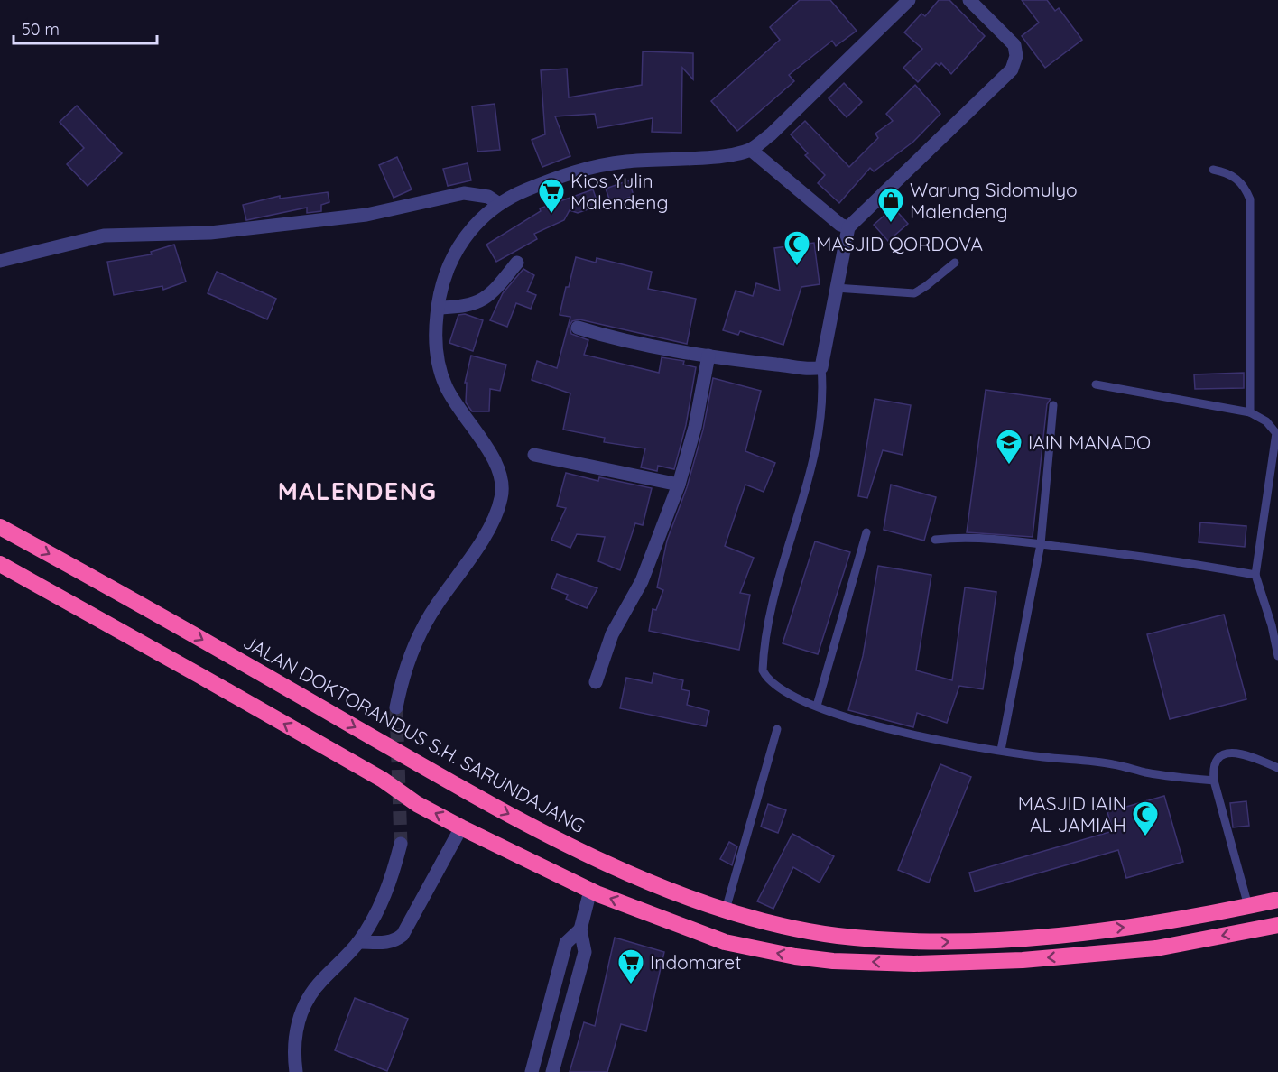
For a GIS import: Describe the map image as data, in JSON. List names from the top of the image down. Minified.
{"streets":{"highway":["JALAN DOKTORANDUS S.H. SARUNDAJANG"]},"districts":["MALENDENG"],"places":{"supermarket":["Kios Yulin Malendeng","Indomaret"],"shop":["Warung Sidomulyo Malendeng"],"mosque":["MASJID QORDOVA","MASJID IAIN AL JAMIAH"],"school or university":["IAIN MANADO"]},"scale_bar":"50 m"}
